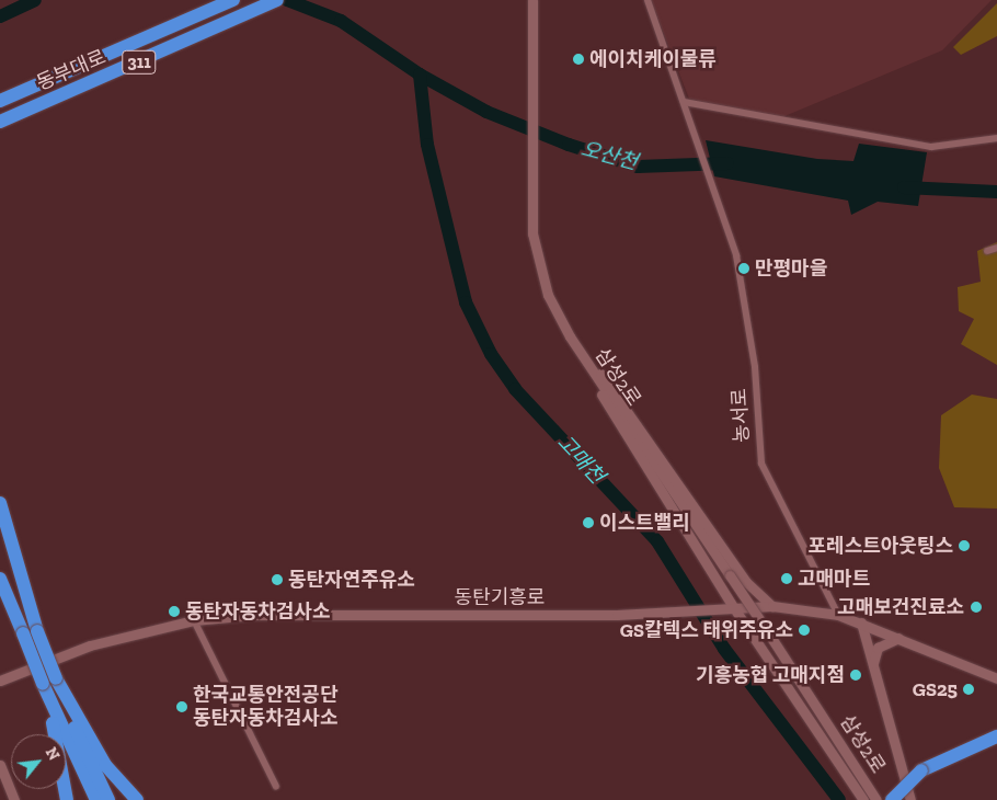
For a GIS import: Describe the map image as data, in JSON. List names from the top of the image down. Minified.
{"streets":{"highway":["311","동부대로"],"main road":["삼성2로","동탄기흥로"],"street":["농서로"]},"crossings":[["농서로","동탄기흥로"]],"water":["오산천","고매천"],"places":["에이치케이물류","만평마을","이스트밸리","포레스트아웃팅스","고매마트","동탄자연주유소","고매보건진료소","동탄자동차검사소","GS칼텍스 태위주유소","기흥농협 고매지점","GS25","한국교통안전공단 동탄자동차검사소"],"north":"top right"}
